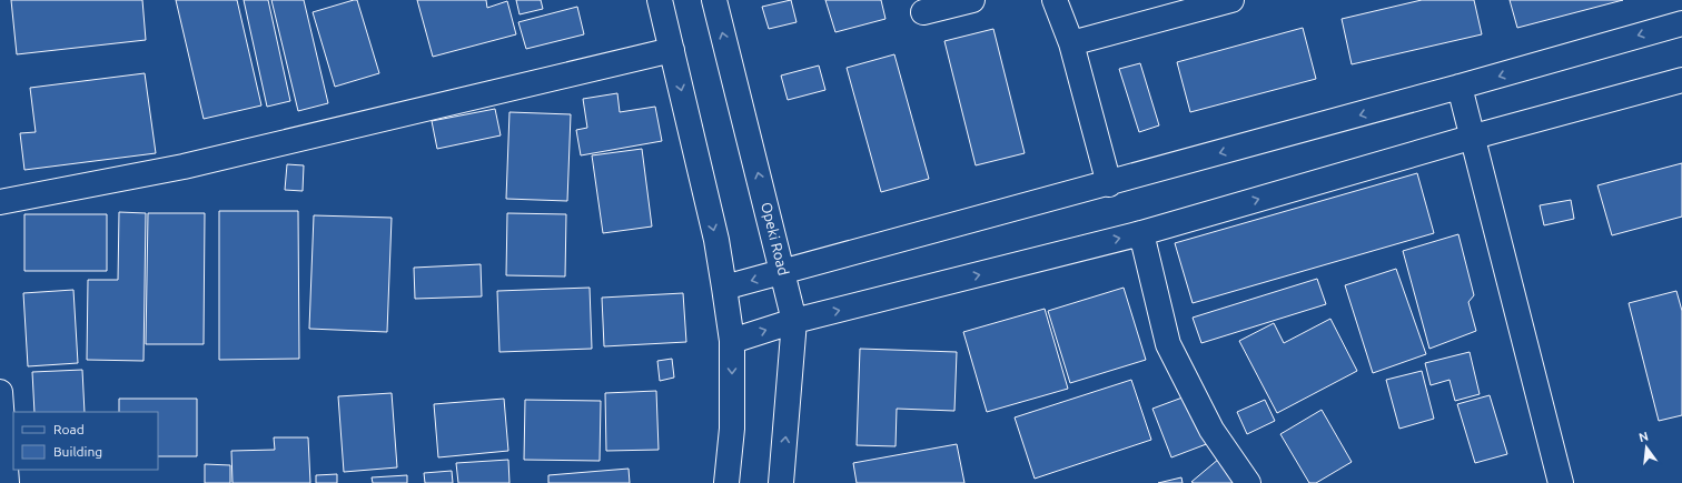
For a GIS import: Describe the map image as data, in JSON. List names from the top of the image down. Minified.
{"streets":{"street":["Opeki Road"]},"legend":["Road","Building"],"north":"top"}
